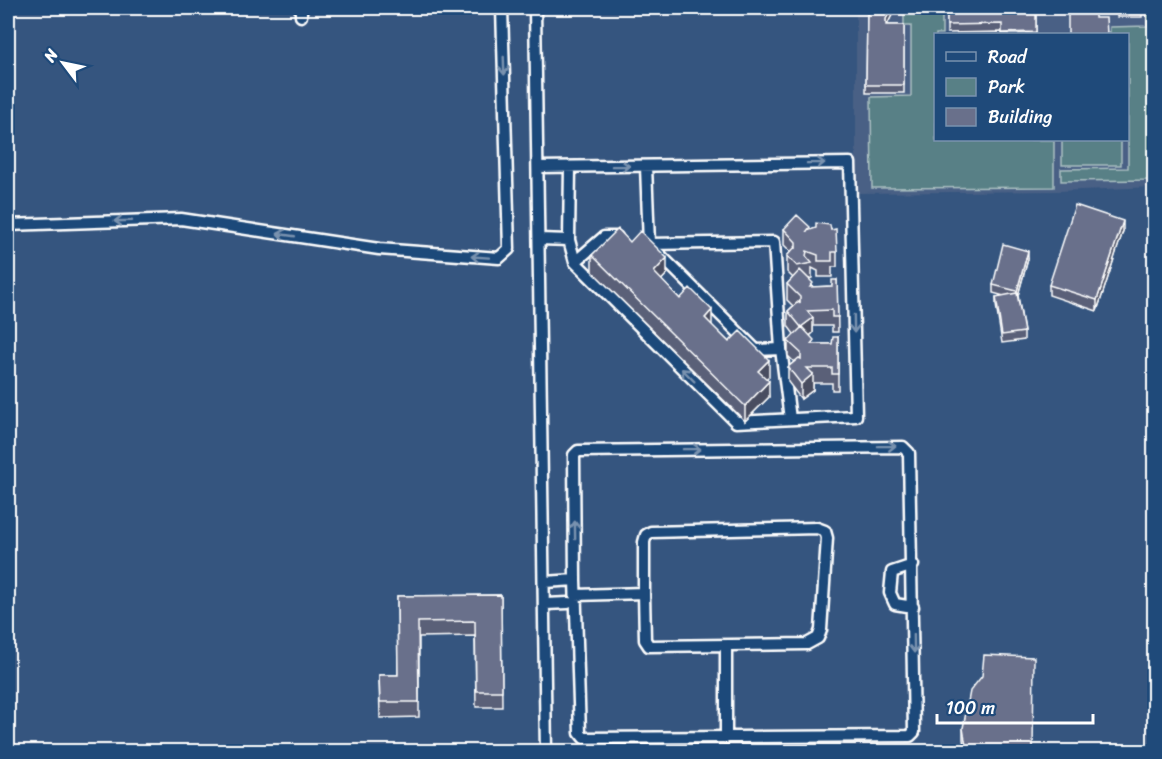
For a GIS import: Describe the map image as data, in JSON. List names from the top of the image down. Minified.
{"legend":["Road","Park","Building"],"scale_bar":"100 m","north":"top left"}
